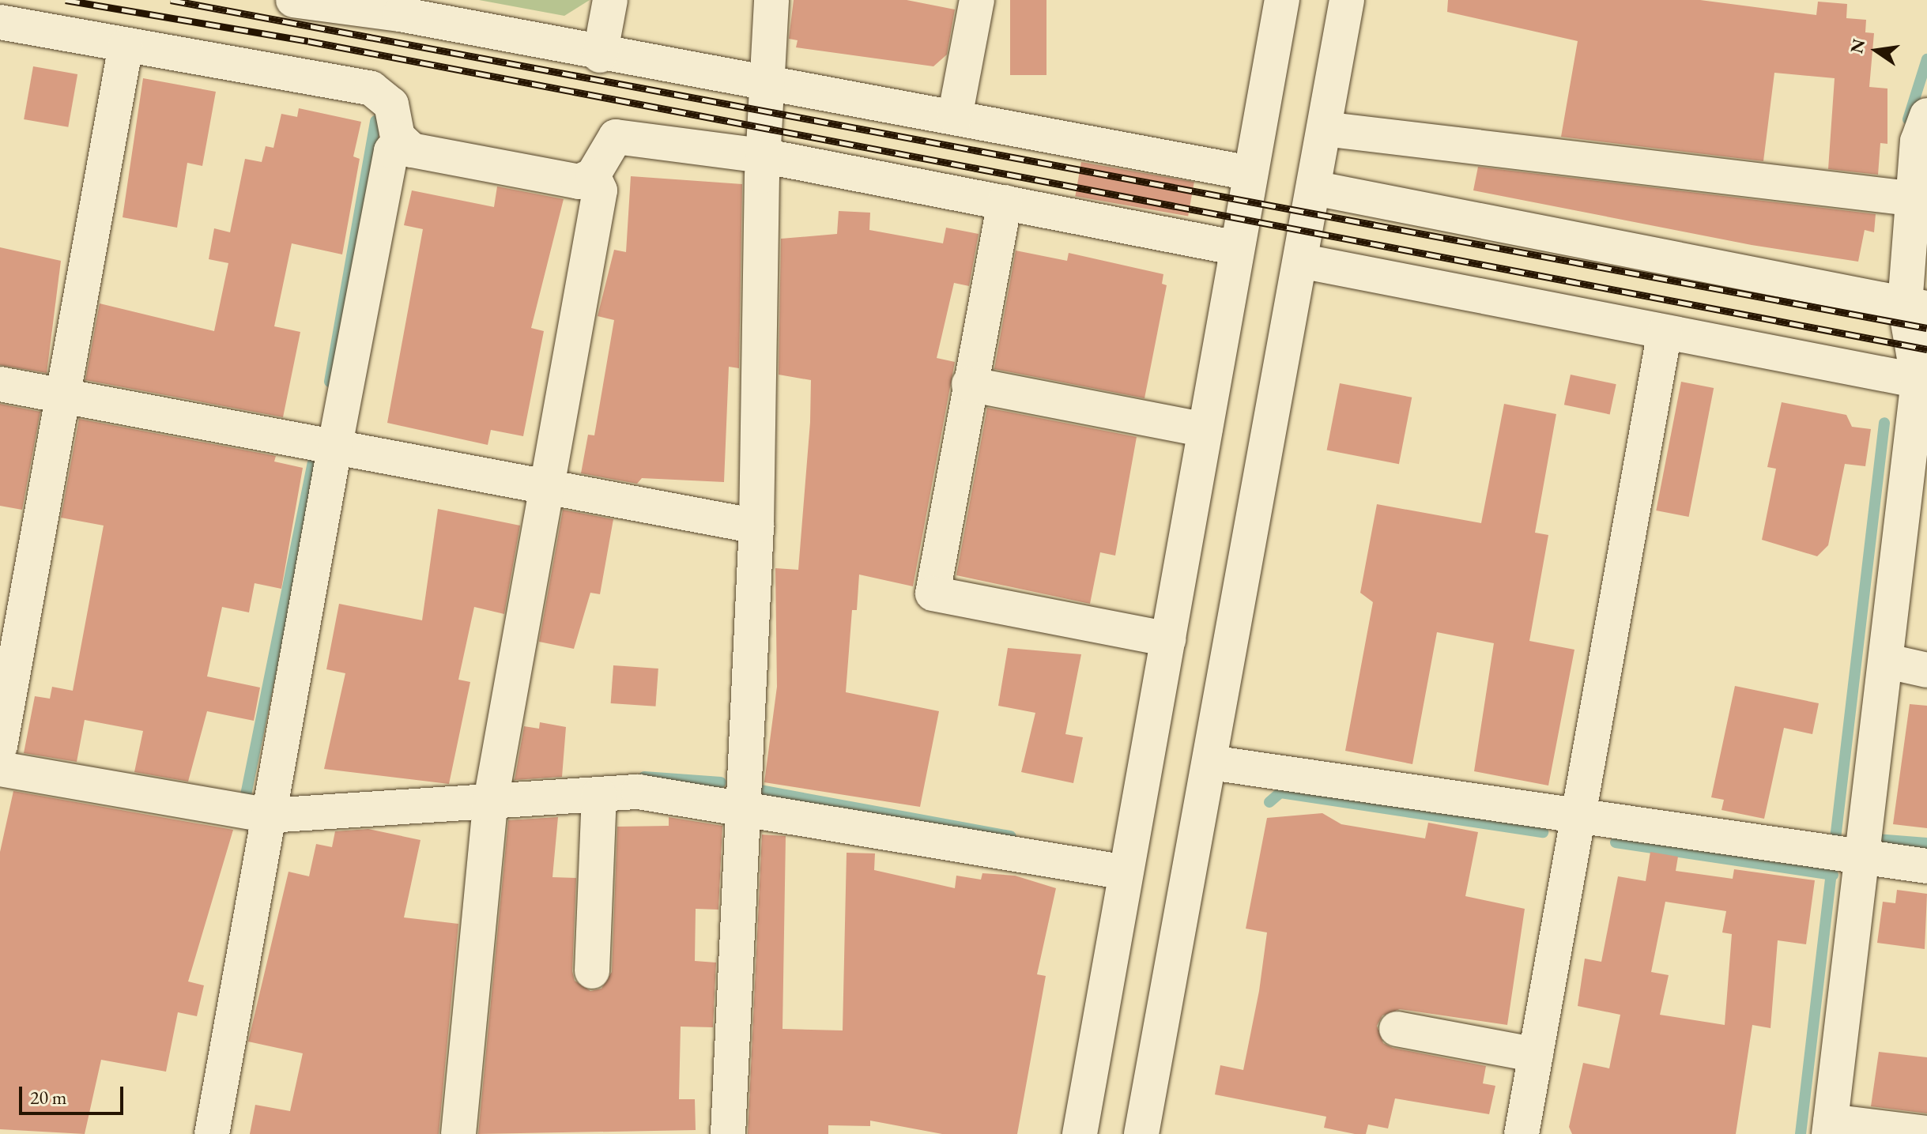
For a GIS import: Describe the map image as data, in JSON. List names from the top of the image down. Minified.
{"scale_bar":"20 m","north":"left"}
